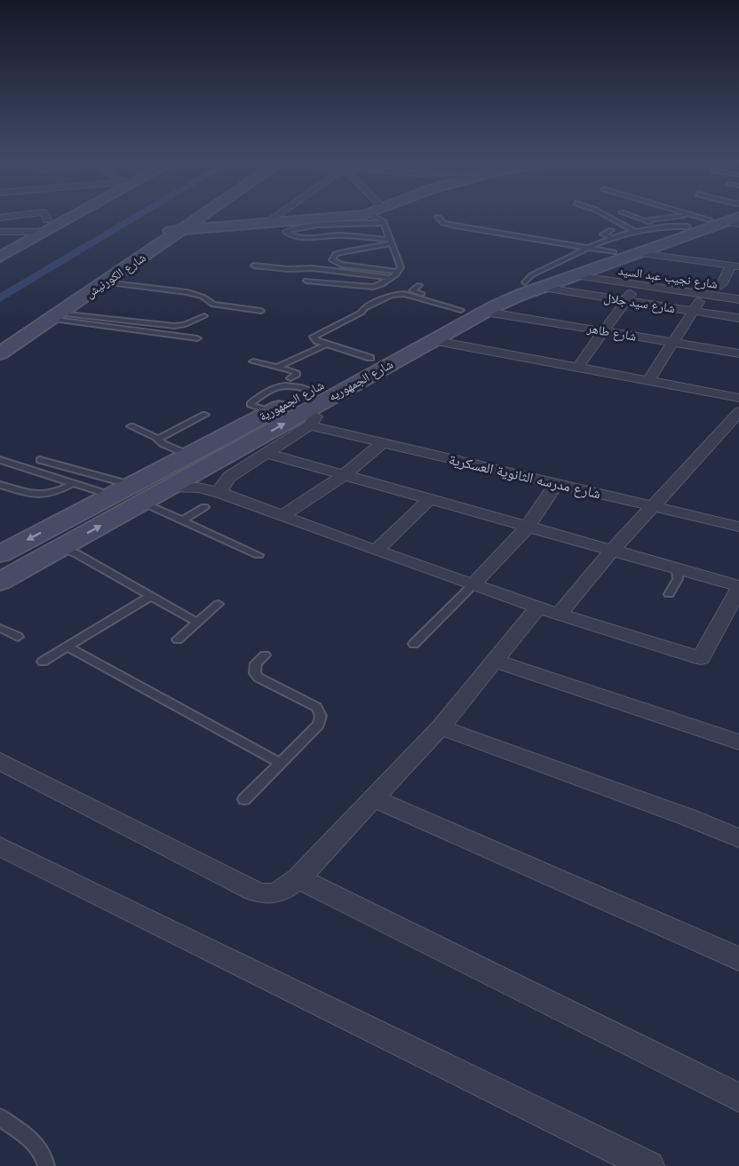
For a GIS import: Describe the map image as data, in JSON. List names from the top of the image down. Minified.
{"streets":{"main road":["شارع الكورنيش","شارع الجمهوريه","شارع الجمهورية"],"street":["شارع نجيب عبد السيد","شارع سيد جلال","شارع طاهر","شارع مدرسه الثانوية العسكرية"]},"crossings":[["شارع نجيب عبد السيد","شارع الجمهوريه"],["شارع سيد جلال","شارع الجمهوريه"],["شارع طاهر","شارع الجمهوريه"],["شارع طاهر","شارع الجمهورية"],["شارع الجمهوريه","شارع الجمهورية"]]}
